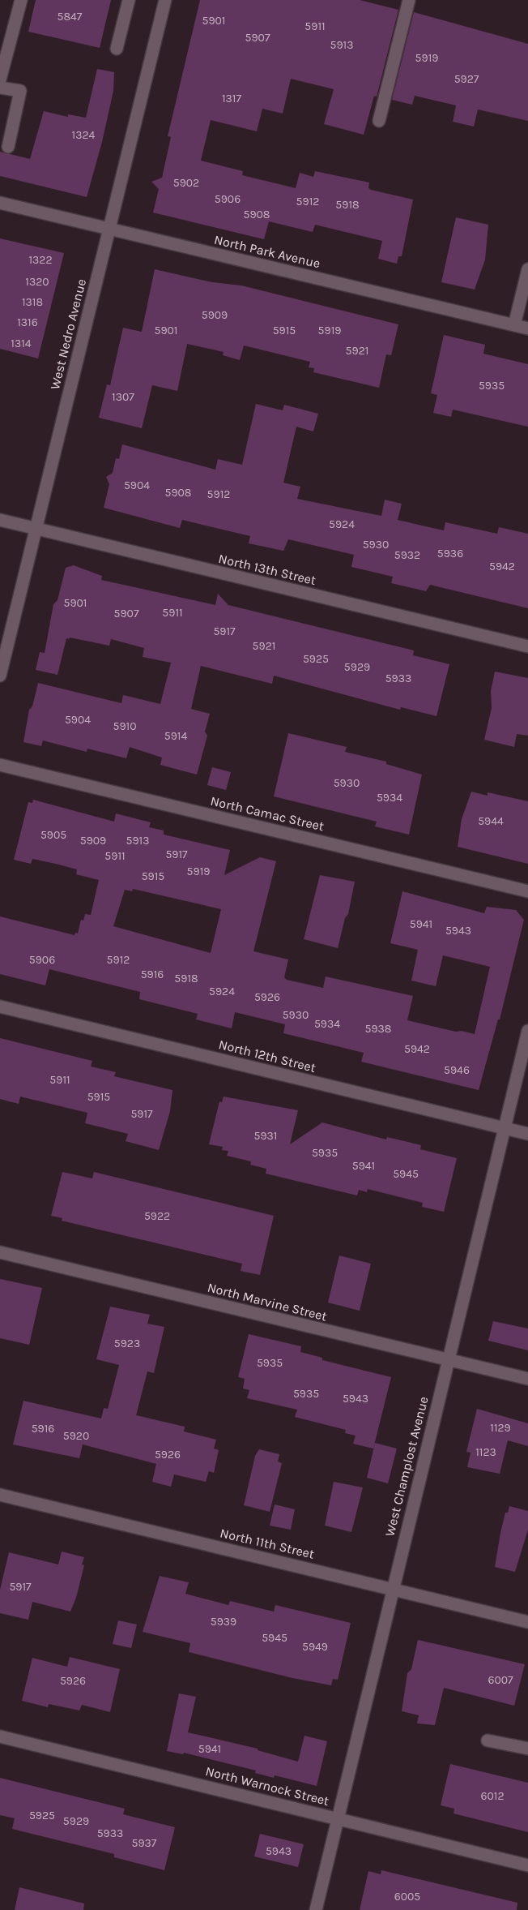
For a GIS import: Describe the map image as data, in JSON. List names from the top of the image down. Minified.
{"streets":{"street":["North Park Avenue","West Nedro Avenue","North 13th Street","North Camac Street","North 12th Street","North Marvine Street","West Champlost Avenue","North 11th Street","North Warnock Street"]},"crossings":[["North Park Avenue","West Nedro Avenue"],["West Nedro Avenue","North 13th Street"],["North 12th Street","West Champlost Avenue"],["North Marvine Street","West Champlost Avenue"],["West Champlost Avenue","North 11th Street"],["West Champlost Avenue","North Warnock Street"]],"house_numbers":["5847","5901","5911","5907","5913","5919","5927","1317","1324","5902","5906","5912","5918","5908","1322","1320","1318","5909","1316","5901","5915","5919","1314","5921","5935","1307","5904","5908","5912","5924","5930","5936","5932","5942","5901","5911","5907","5917","5921","5925","5929","5933","5904","5910","5914","5930","5934","5944","5905","5909","5913","5917","5911","5919","5915","5941","5943","5906","5912","5916","5918","5924","5926","5930","5934","5938","5942","5946","5911","5915","5917","5931","5935","5941","5945","5922","5923","5935","5935","5943","1129","5916","5920","1123","5926","5917","5939","5945","5949","6007","5926","5941","6012","5925","5929","5933","5937","5943","6005"]}
